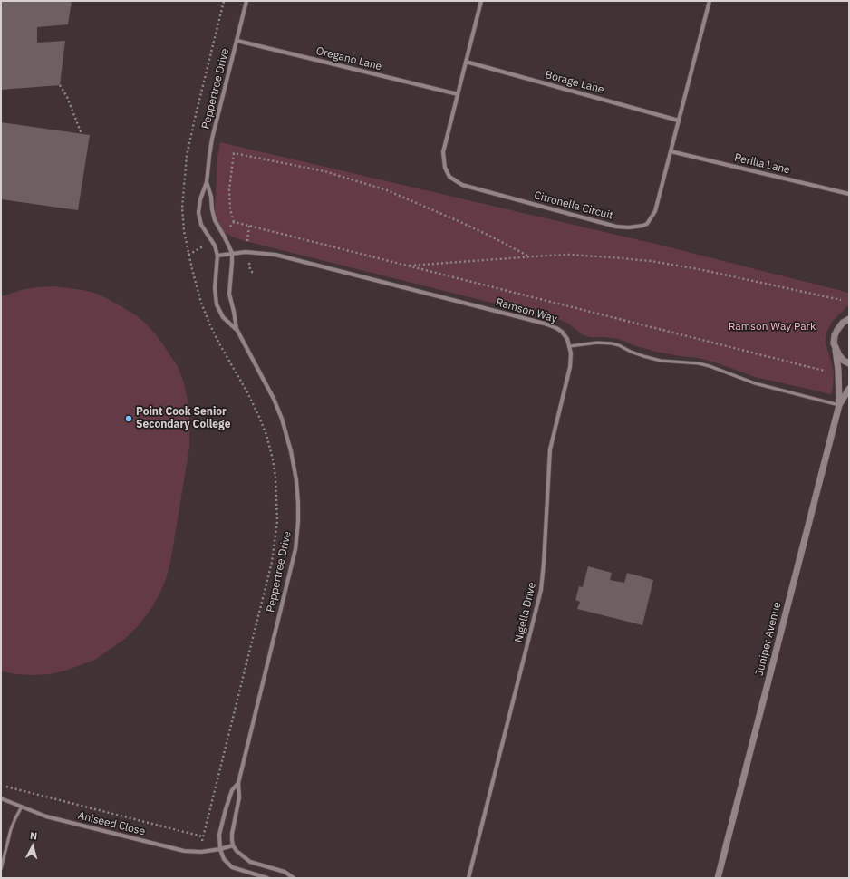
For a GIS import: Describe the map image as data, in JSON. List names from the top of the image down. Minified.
{"streets":{"street":["Oregano Lane","Borage Lane","Peppertree Drive","Perilla Lane","Citronella Circuit","Ramson Way","Nigella Drive","Juniper Avenue","Aniseed Close"]},"crossings":[["Oregano Lane","Peppertree Drive"],["Oregano Lane","Citronella Circuit"],["Borage Lane","Citronella Circuit"],["Peppertree Drive","Ramson Way"],["Peppertree Drive","Aniseed Close"],["Perilla Lane","Citronella Circuit"],["Ramson Way","Nigella Drive"]],"parks":["Ramson Way Park"],"places":["Point Cook Senior Secondary College"],"north":"top"}
